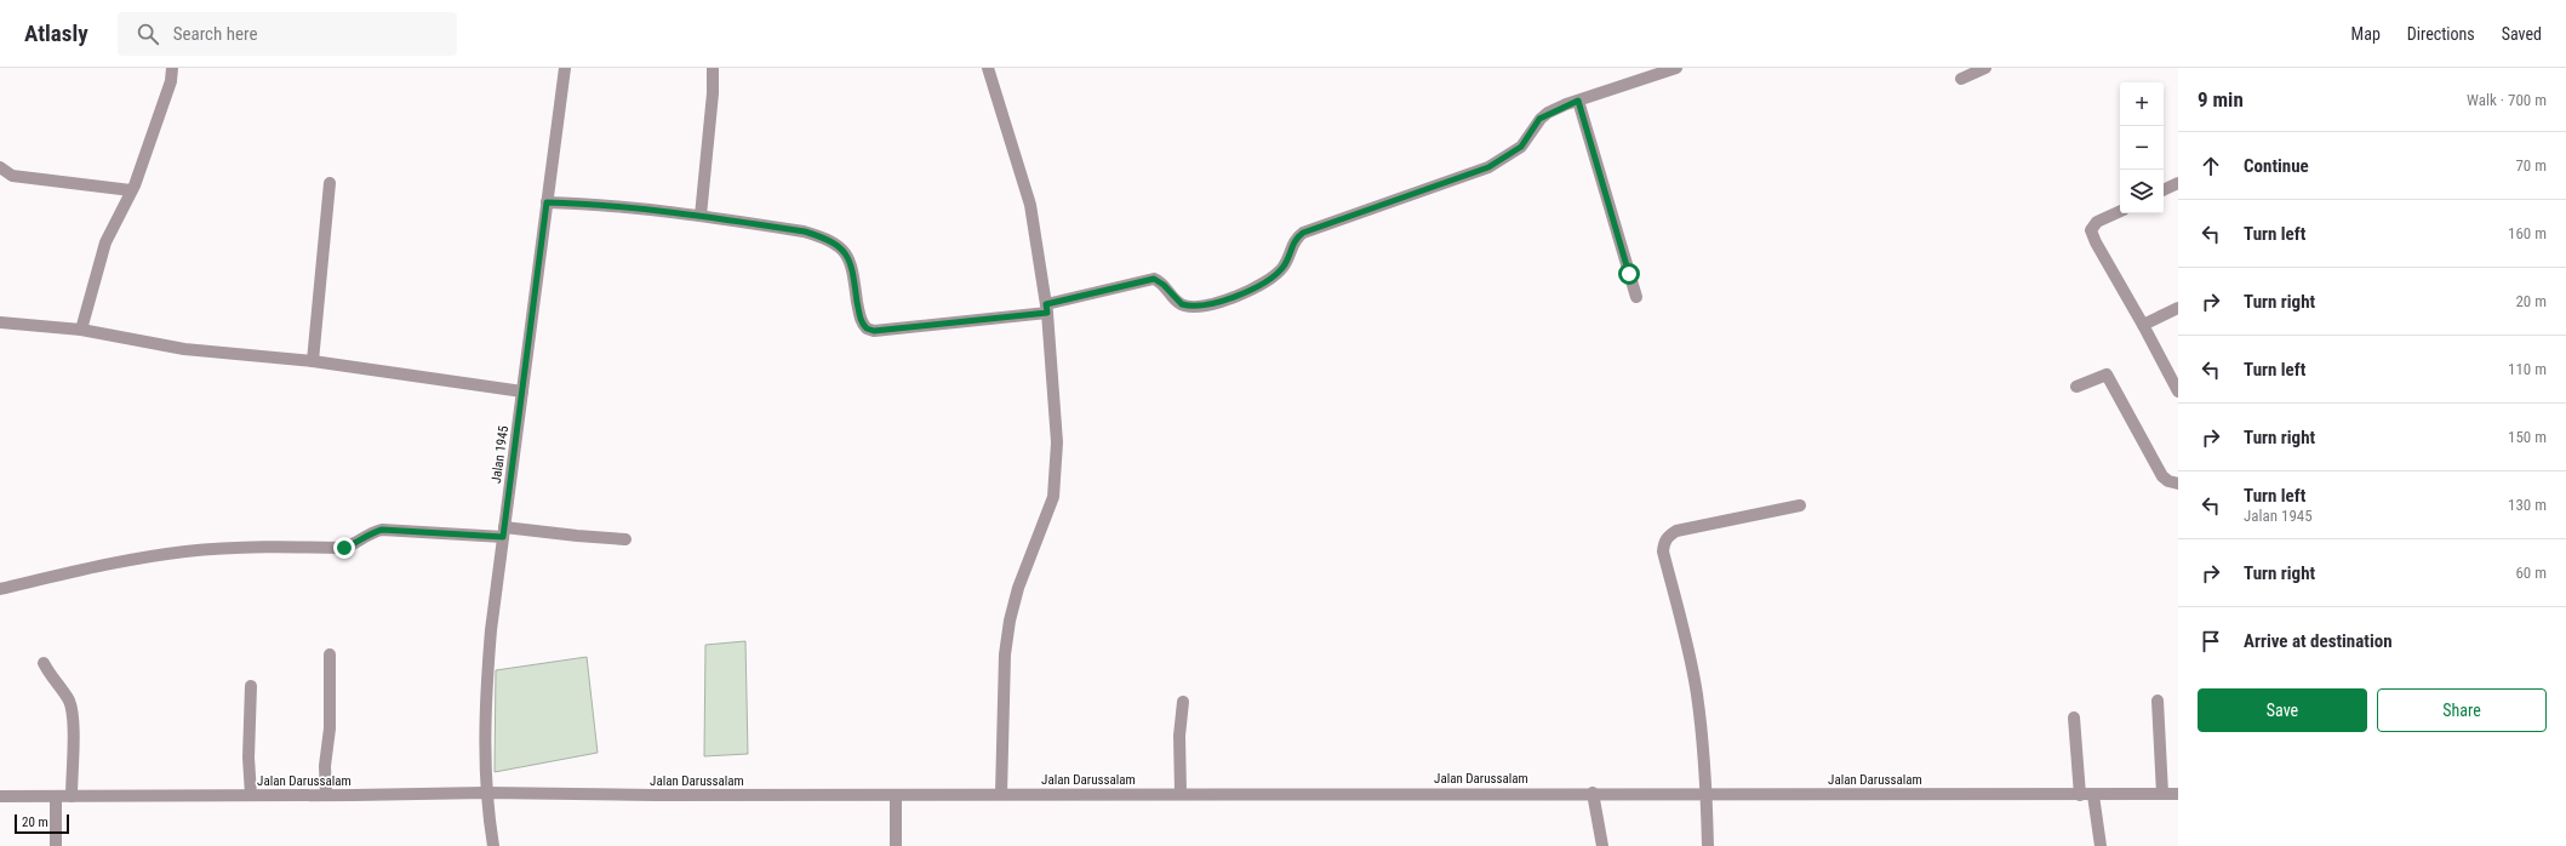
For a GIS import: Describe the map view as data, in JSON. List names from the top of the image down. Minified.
{"streets":{"street":["Jalan 1945","Jalan Darussalam"]},"crossings":[["Jalan 1945","Jalan Darussalam"]],"scale_bar":"20 m","page":{"header":"Atlasly","search":"Search here","nav":["Map","Directions","Saved"],"heading":["9 min","Walk · 700 m"],"map_buttons":["+","−"],"list":[["Continue","70 m"],["Turn left","160 m"],["Turn right","20 m"],["Turn left","110 m"],["Turn right","150 m"],["Turn left","Jalan 1945","130 m"],["Turn right","60 m"],"Arrive at destination"],"buttons":["Save","Share"],"scale":"20 m"}}
